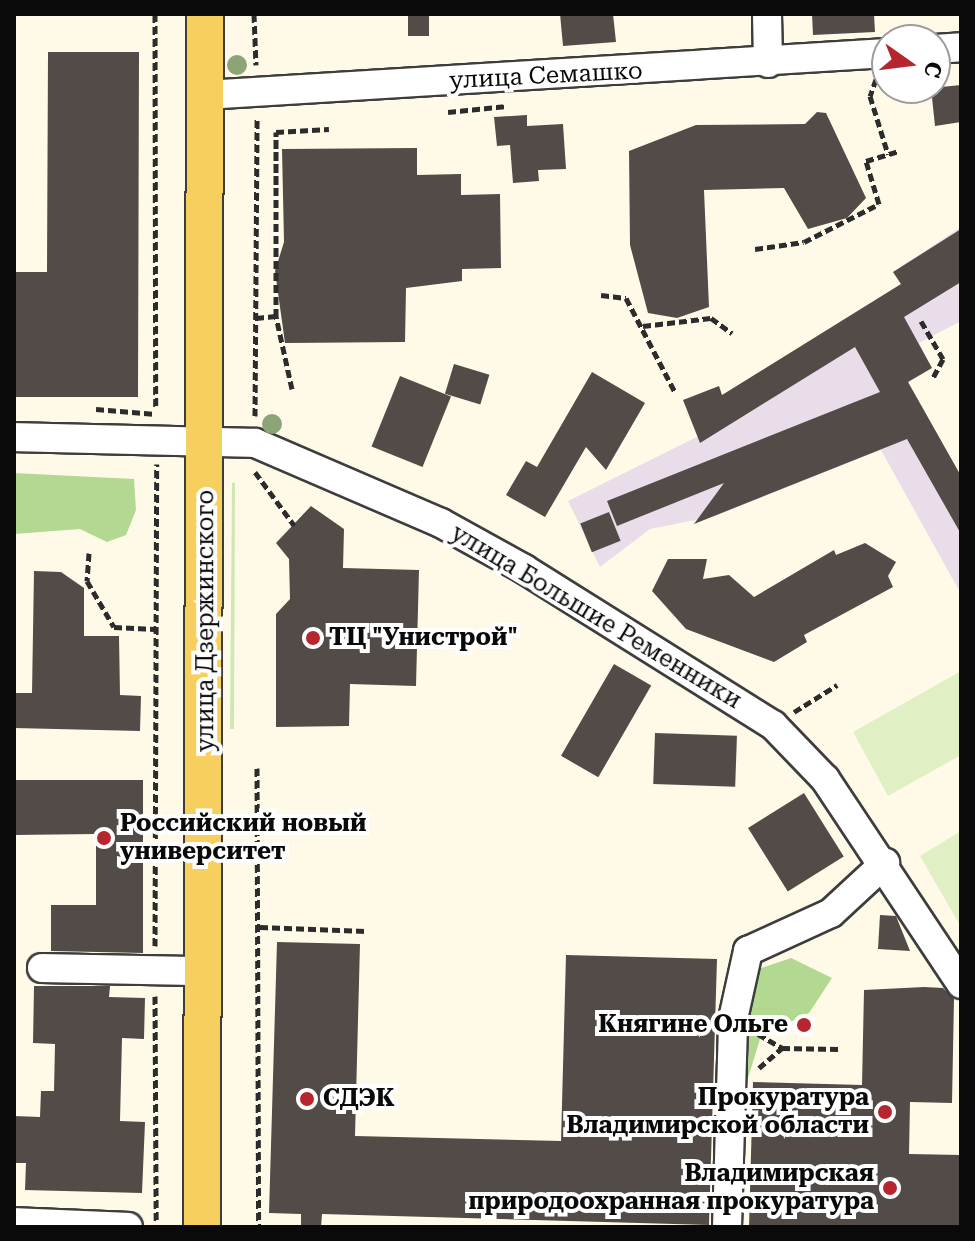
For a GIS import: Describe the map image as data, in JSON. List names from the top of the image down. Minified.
{"streets":{"main road":["улица Дзержинского"],"street":["улица Семашко","улица Большие Ременники"]},"crossings":[["улица Семашко","улица Дзержинского"],["улица Большие Ременники","улица Дзержинского"]],"places":["ТЦ \"Унистрой\"","Российский новый университет","Княгине Ольге","СДЭК","Прокуратура Владимирской области","Владимирская природоохранная прокуратура"],"north":"right"}
